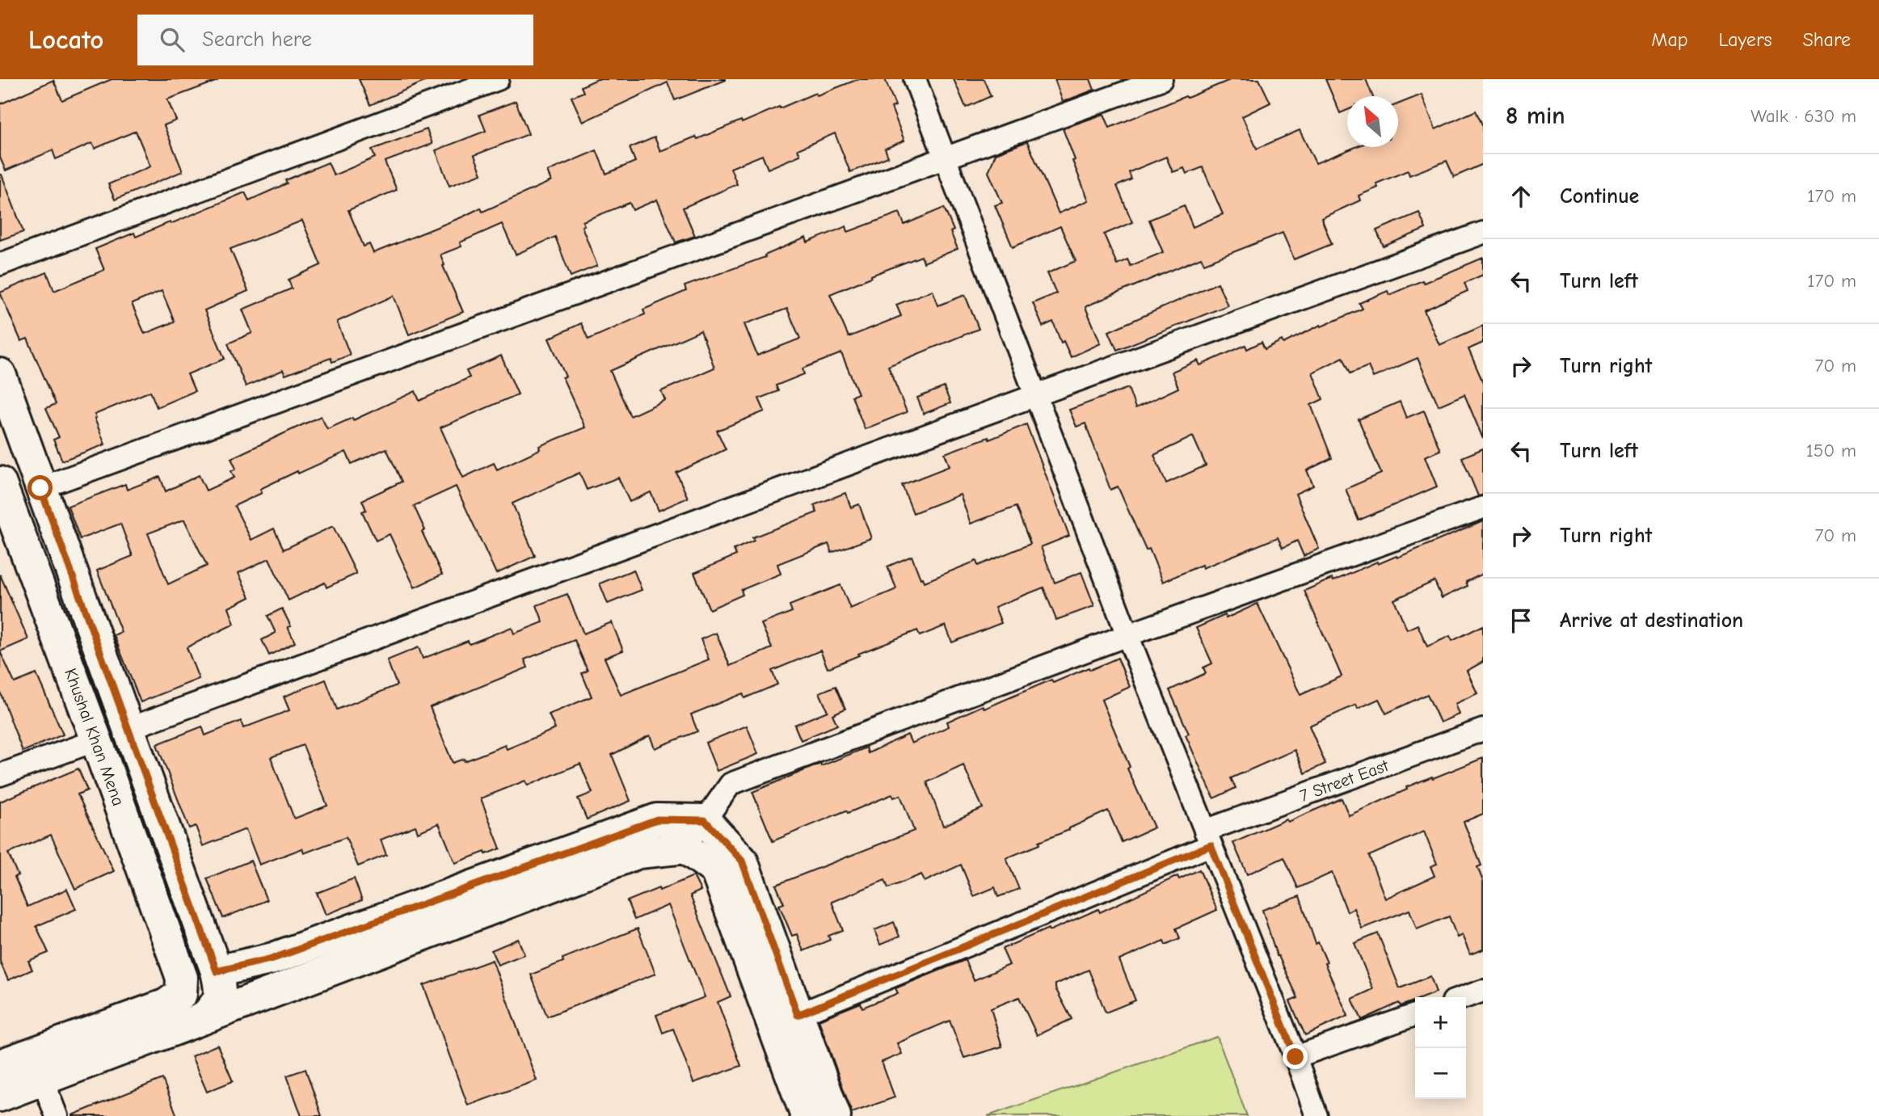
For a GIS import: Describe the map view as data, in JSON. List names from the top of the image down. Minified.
{"streets":{"street":["Khushal Khan Mena","7 Street East"]},"north":"top left","page":{"header":"Locato","search":"Search here","nav":["Map","Layers","Share"],"heading":["8 min","Walk · 630 m"],"list":[["Continue","170 m"],["Turn left","170 m"],["Turn right","70 m"],["Turn left","150 m"],["Turn right","70 m"],"Arrive at destination"],"map_buttons":["+","−"]}}
